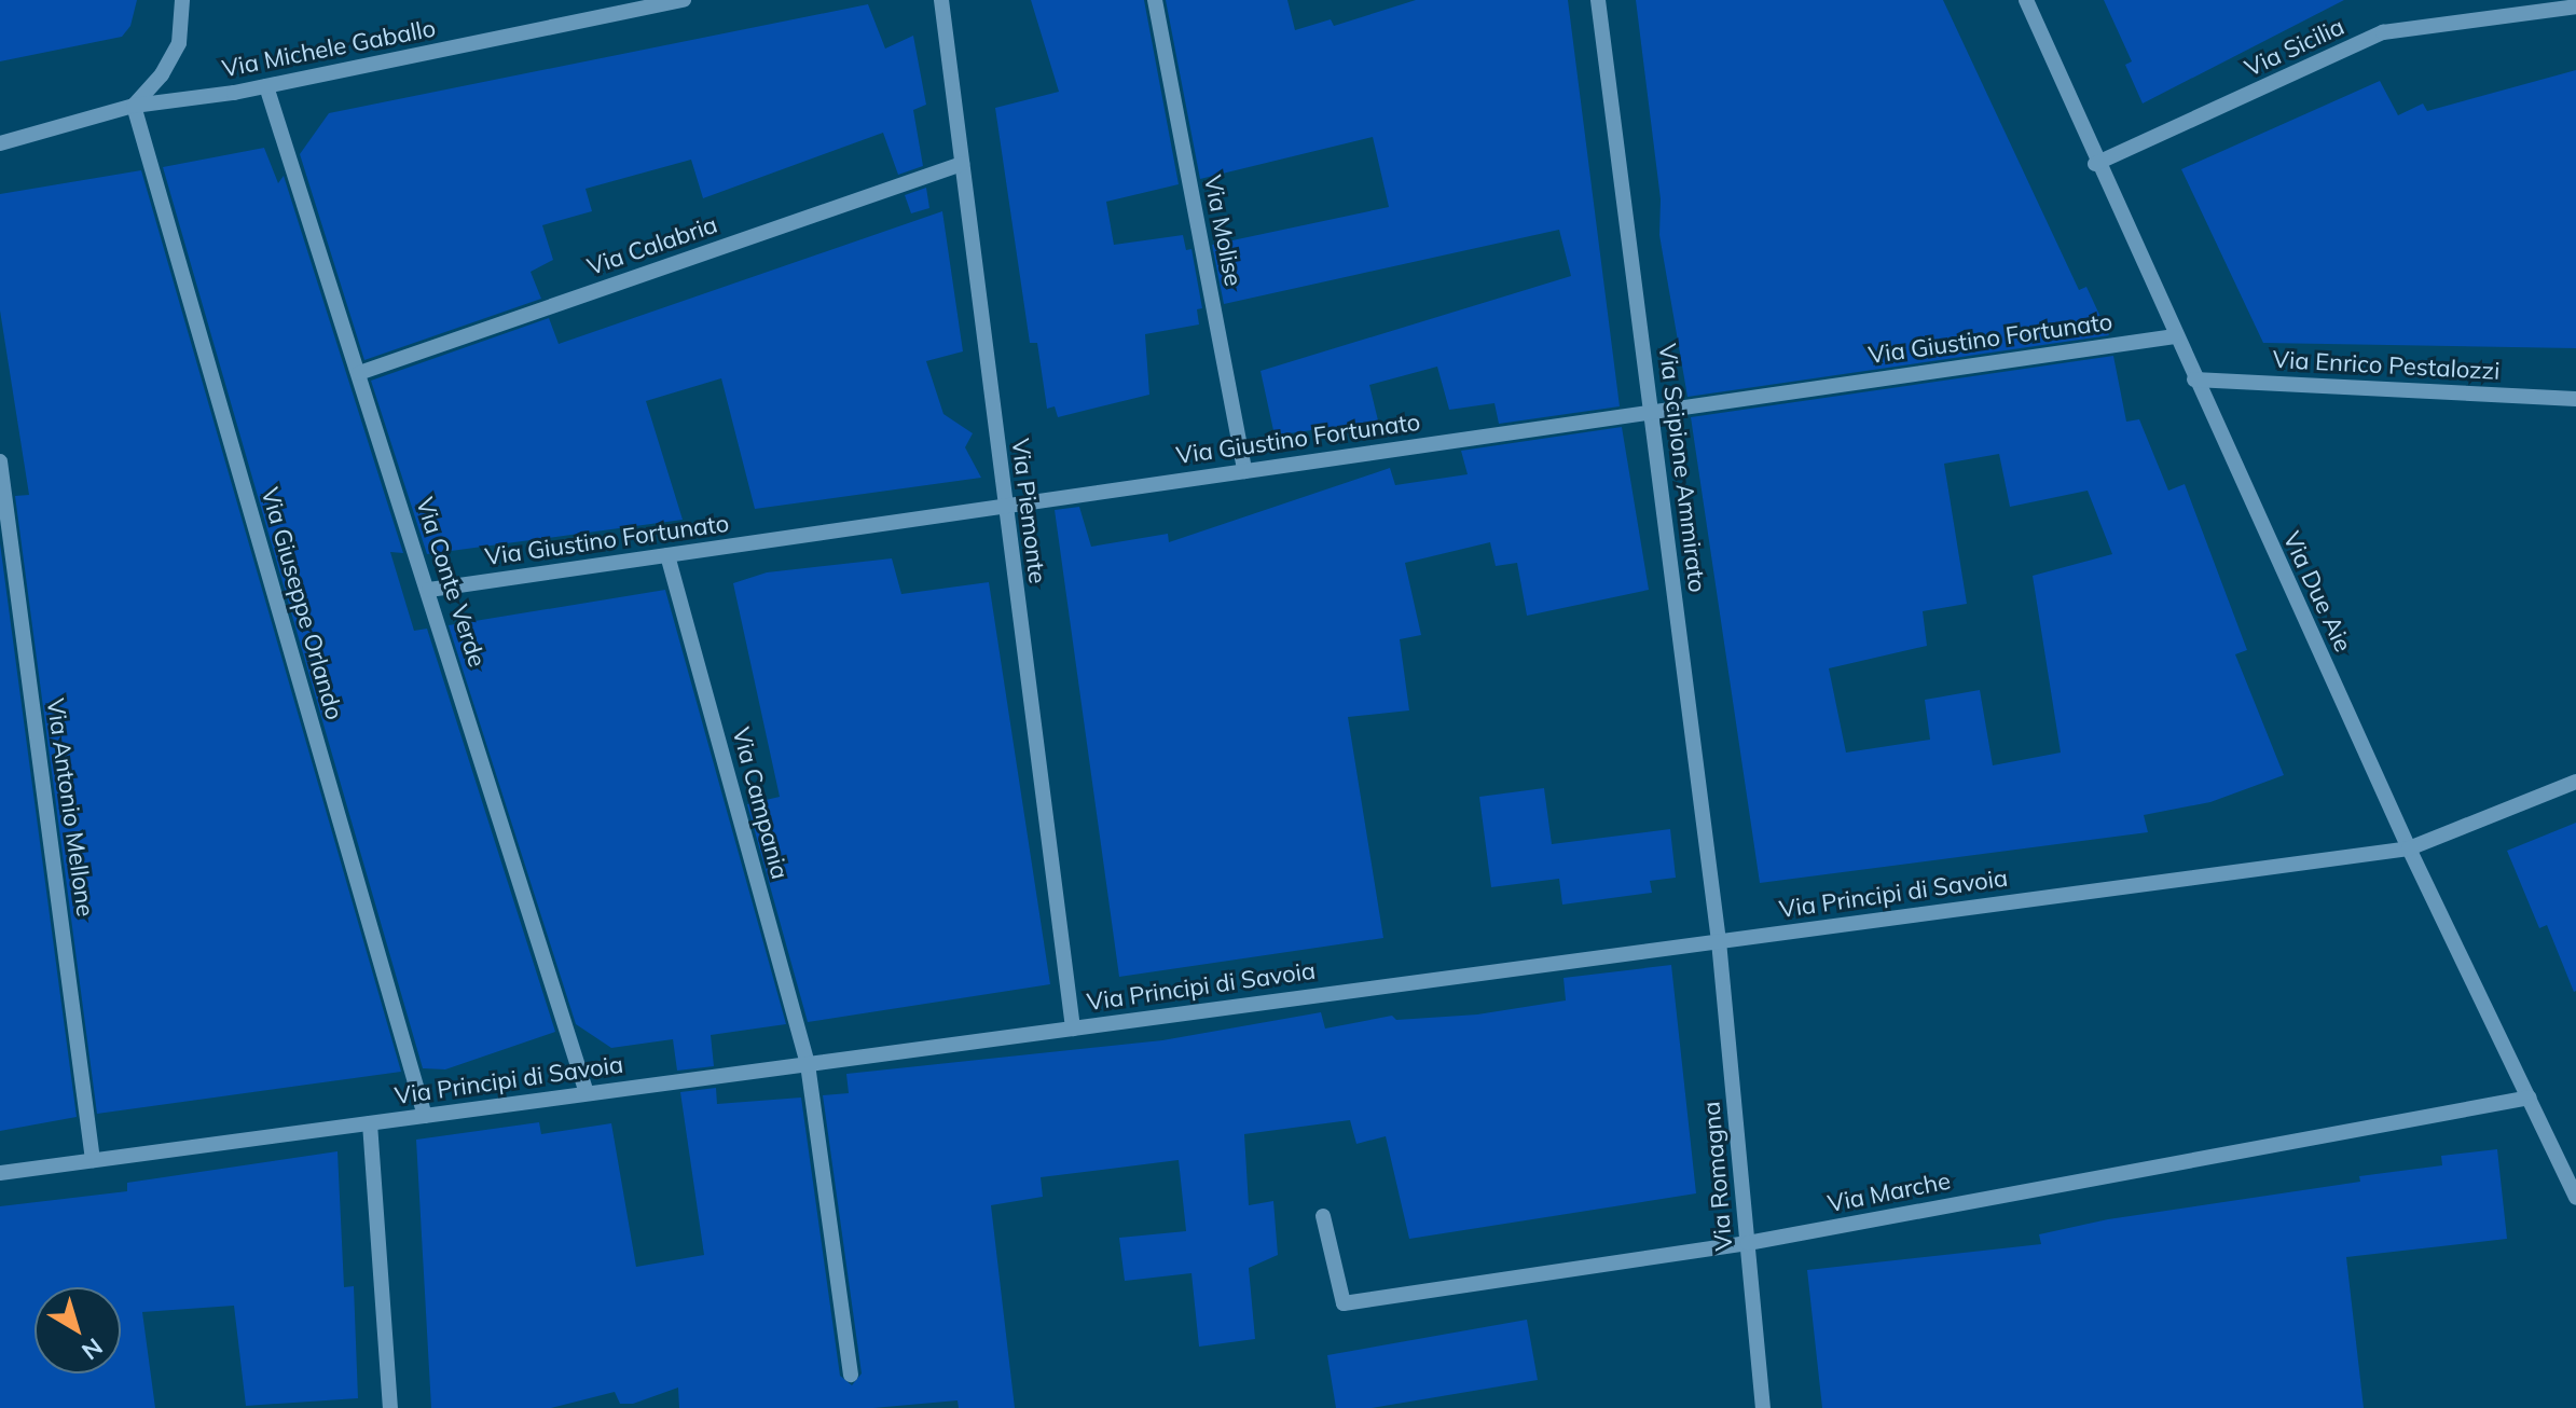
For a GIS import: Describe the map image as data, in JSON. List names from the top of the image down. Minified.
{"streets":{"street":["Via Sicilia","Via Michele Gaballo","Via Molise","Via Calabria","Via Giustino Fortunato","Via Enrico Pestalozzi","Via Scipione Ammirato","Via Piemonte","Via Conte Verde","Via Due Aie","Via Giuseppe Orlando","Via Campania","Via Antonio Mellone","Via Principi di Savoia","Via Romagna","Via Marche"]},"crossings":[["Via Sicilia","Via Due Aie"],["Via Michele Gaballo","Via Conte Verde"],["Via Michele Gaballo","Via Giuseppe Orlando"],["Via Molise","Via Giustino Fortunato"],["Via Calabria","Via Piemonte"],["Via Calabria","Via Conte Verde"],["Via Giustino Fortunato","Via Scipione Ammirato"],["Via Giustino Fortunato","Via Piemonte"],["Via Giustino Fortunato","Via Conte Verde"],["Via Giustino Fortunato","Via Due Aie"],["Via Giustino Fortunato","Via Campania"],["Via Enrico Pestalozzi","Via Due Aie"],["Via Scipione Ammirato","Via Principi di Savoia"],["Via Scipione Ammirato","Via Romagna"],["Via Piemonte","Via Principi di Savoia"],["Via Conte Verde","Via Principi di Savoia"],["Via Due Aie","Via Principi di Savoia"],["Via Due Aie","Via Marche"],["Via Giuseppe Orlando","Via Principi di Savoia"],["Via Campania","Via Principi di Savoia"],["Via Antonio Mellone","Via Principi di Savoia"],["Via Principi di Savoia","Via Romagna"],["Via Romagna","Via Marche"]],"north":"bottom right"}
